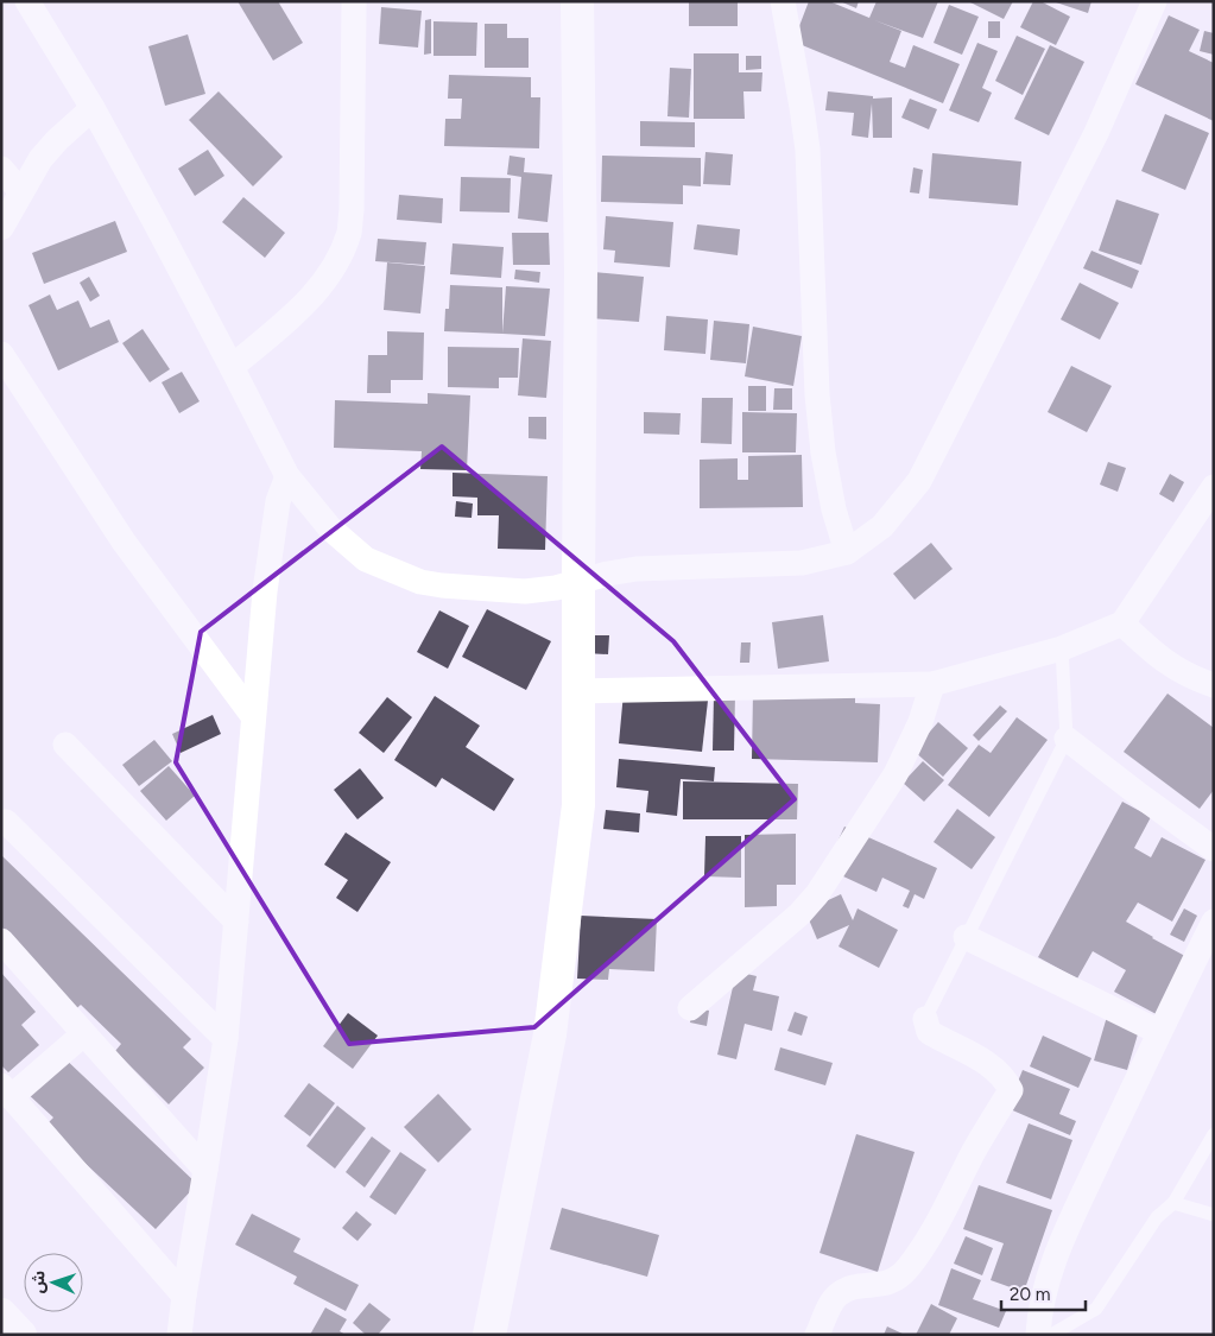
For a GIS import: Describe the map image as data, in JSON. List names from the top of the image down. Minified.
{"scale_bar":"20 m","north":"left"}
